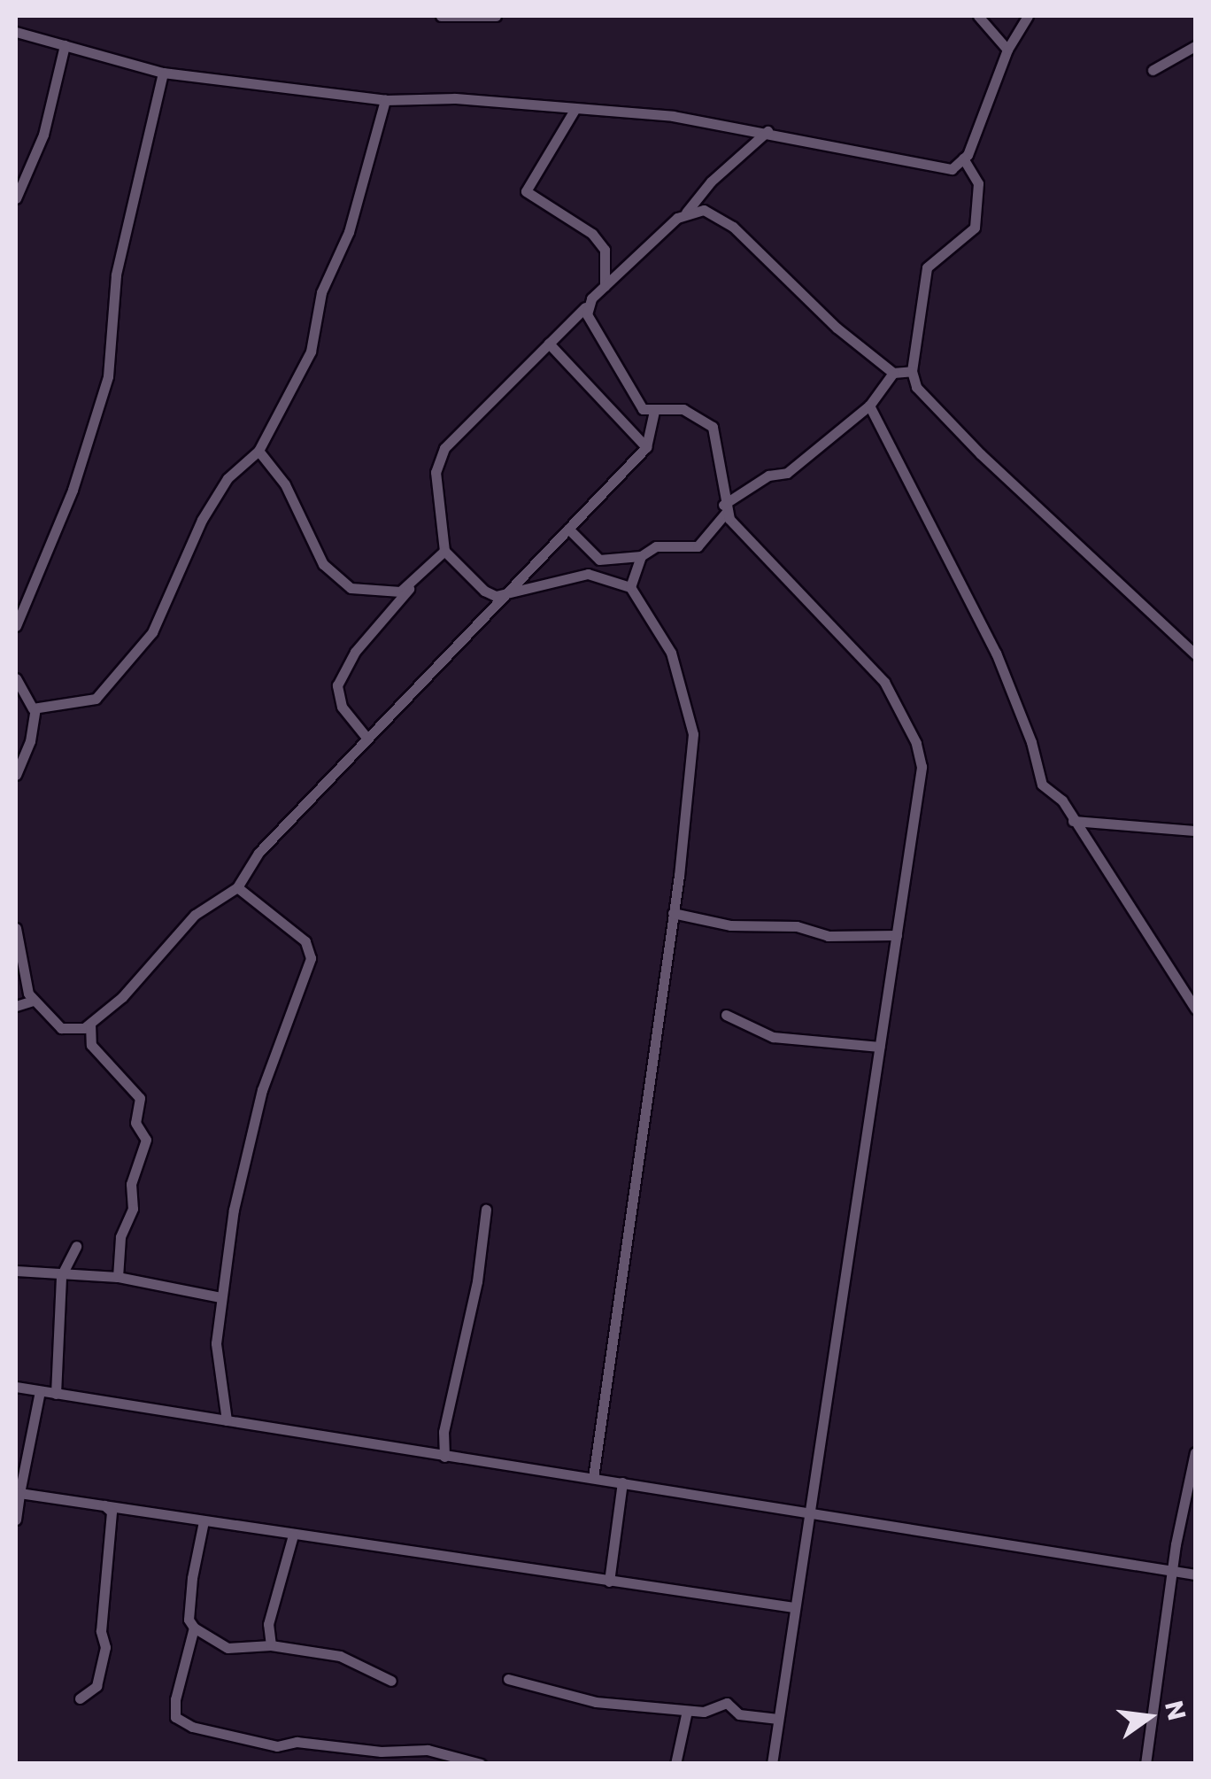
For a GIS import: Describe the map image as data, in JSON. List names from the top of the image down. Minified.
{"north":"right"}
